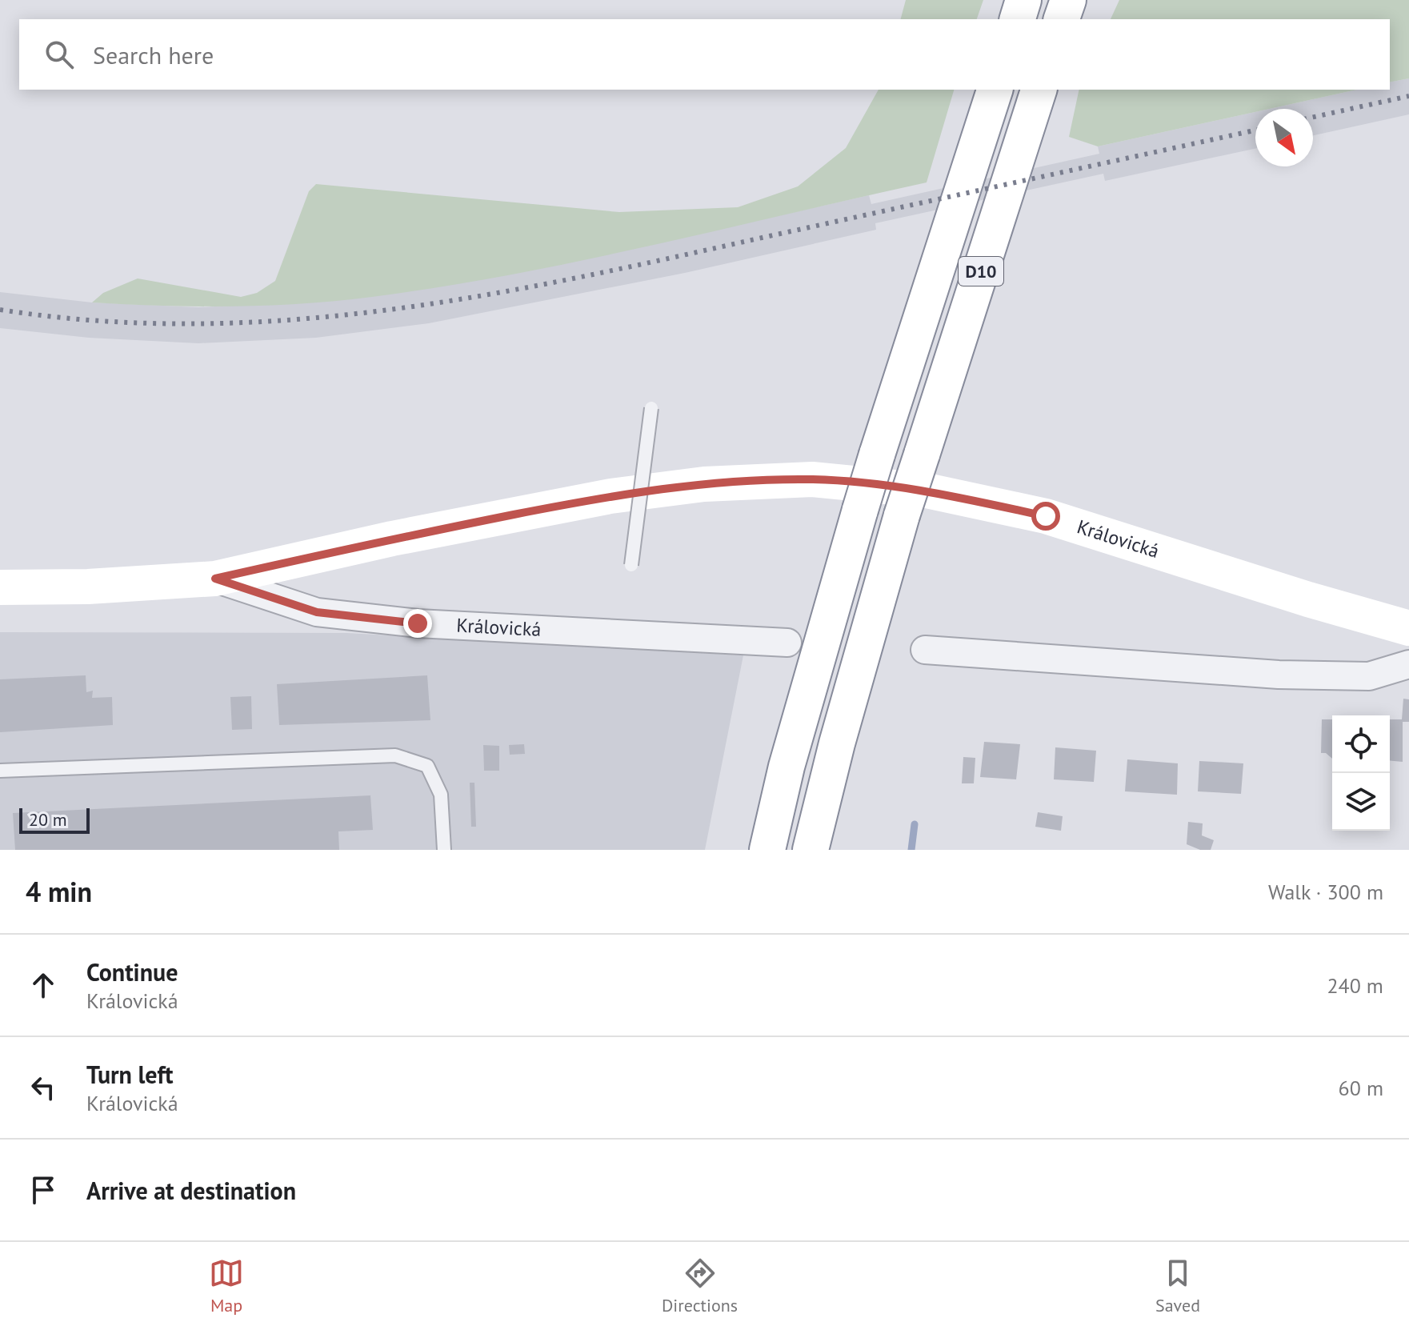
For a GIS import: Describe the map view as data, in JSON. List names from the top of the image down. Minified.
{"streets":{"main road":["D10","Královická"]},"scale_bar":"20 m","north":"bottom right","page":{"search":"Search here","scale":"20 m","heading":["4 min","Walk · 300 m"],"list":[["Continue","Královická","240 m"],["Turn left","Královická","60 m"],"Arrive at destination"],"nav":["Map","Directions","Saved"]}}
